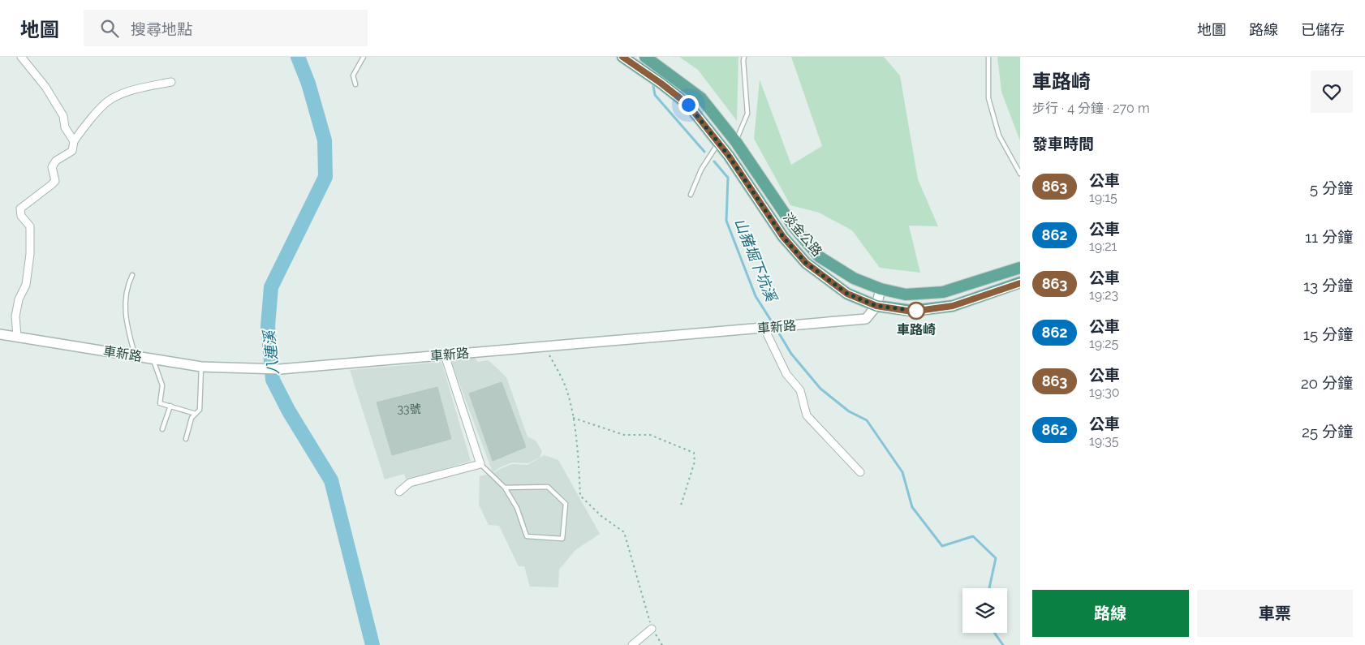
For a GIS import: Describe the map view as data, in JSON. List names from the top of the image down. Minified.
{"streets":{"main road":["淡金公路"],"street":["車新路"]},"crossings":[["淡金公路","車新路"]],"water":["山豬堀下坑溪","八連溪"],"places":["車路崎"],"lines":["bus line 863"],"house_numbers":["33號"],"page":{"header":"地圖","search":"搜尋地點","nav":["地圖","路線","已儲存"],"heading":[["車路崎","步行 · 4 分鐘 · 270 m"],"發車時間"],"list":[{"mark":"863","name":"公車","note":"19:15","value":"5 分鐘"},{"mark":"862","name":"公車","note":"19:21","value":"11 分鐘"},{"mark":"863","name":"公車","note":"19:23","value":"13 分鐘"},{"mark":"862","name":"公車","note":"19:25","value":"15 分鐘"},{"mark":"863","name":"公車","note":"19:30","value":"20 分鐘"},{"mark":"862","name":"公車","note":"19:35","value":"25 分鐘"}],"buttons":["路線","車票"]}}
